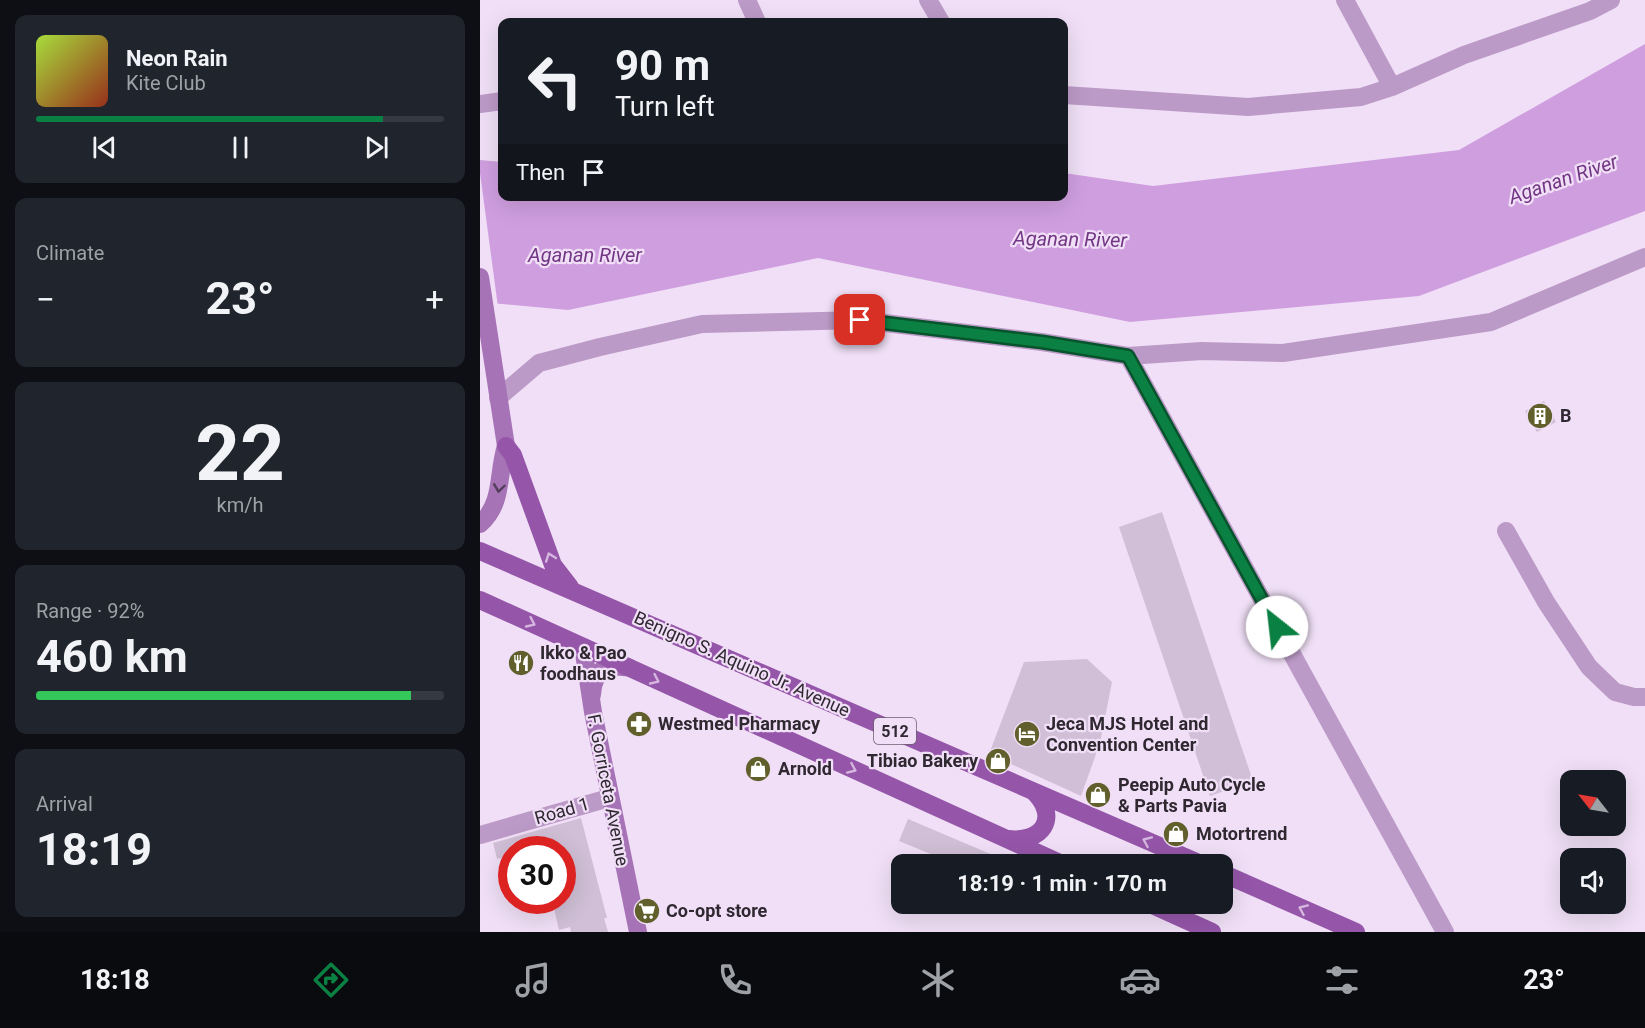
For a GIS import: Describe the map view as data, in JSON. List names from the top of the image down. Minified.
{"streets":{"main road":["Benigno S. Aquino Jr. Avenue","512","F. Gorriceta Avenue"],"street":["Road 1"]},"crossings":[["F. Gorriceta Avenue","Road 1"]],"water":["Aganan River"],"places":{"building":["B"],"restaurant":["Ikko & Pao foodhaus"],"pharmacy":["Westmed Pharmacy"],"hotel":["Jeca MJS Hotel and Convention Center"],"shop":["Tibiao Bakery","Arnold","Peepip Auto Cycle & Parts Pavia","Motortrend"],"supermarket":["Co-opt store"]},"north":"top left","page":{"turn":["90 m","Turn left"],"song":["Neon Rain","Kite Club"],"then":"Then","tile":["Climate",["22","km/h"],["Range · 92%","460 km"],["Arrival","18:19"]],"heat":["−","23°","+"],"limit":"30","trip":"18:19 · 1 min · 170 m","tabs":["18:18","23°"]}}
